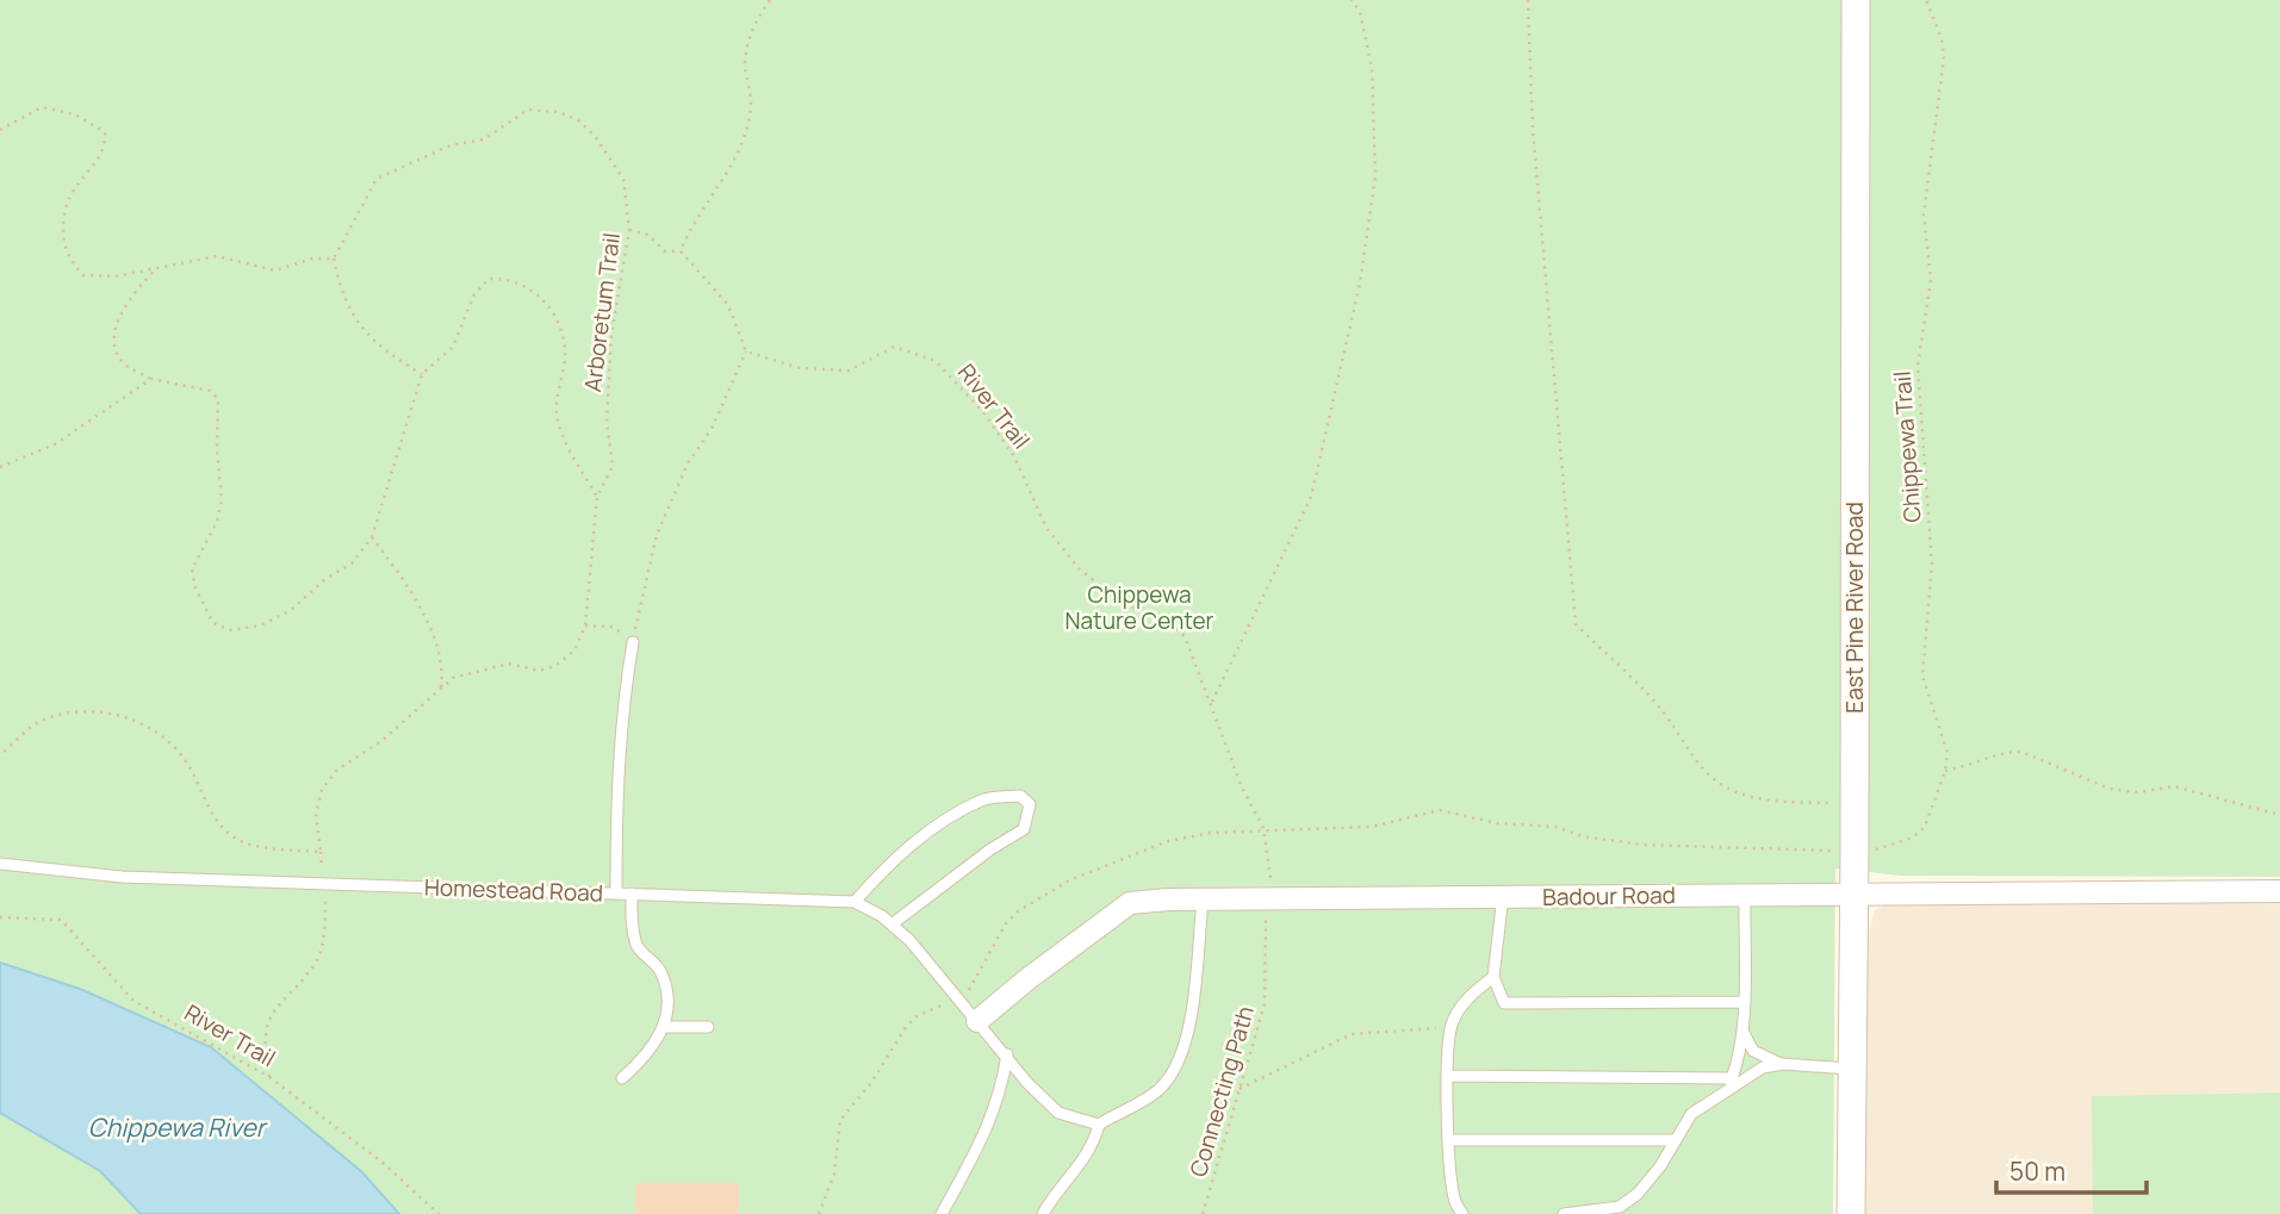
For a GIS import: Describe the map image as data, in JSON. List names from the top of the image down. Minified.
{"streets":{"street":["East Pine River Road","Badour Road"],"lane":["Homestead Road"],"path":["Arboretum Trail","River Trail","Chippewa Trail","Connecting Path"]},"crossings":[["Arboretum Trail","River Trail"],["Arboretum Trail","Homestead Road"],["River Trail","Connecting Path"],["East Pine River Road","Badour Road"],["Homestead Road","Badour Road"],["Badour Road","Connecting Path"]],"water":["Chippewa River"],"parks":["Chippewa Nature Center"],"scale_bar":"50 m"}
